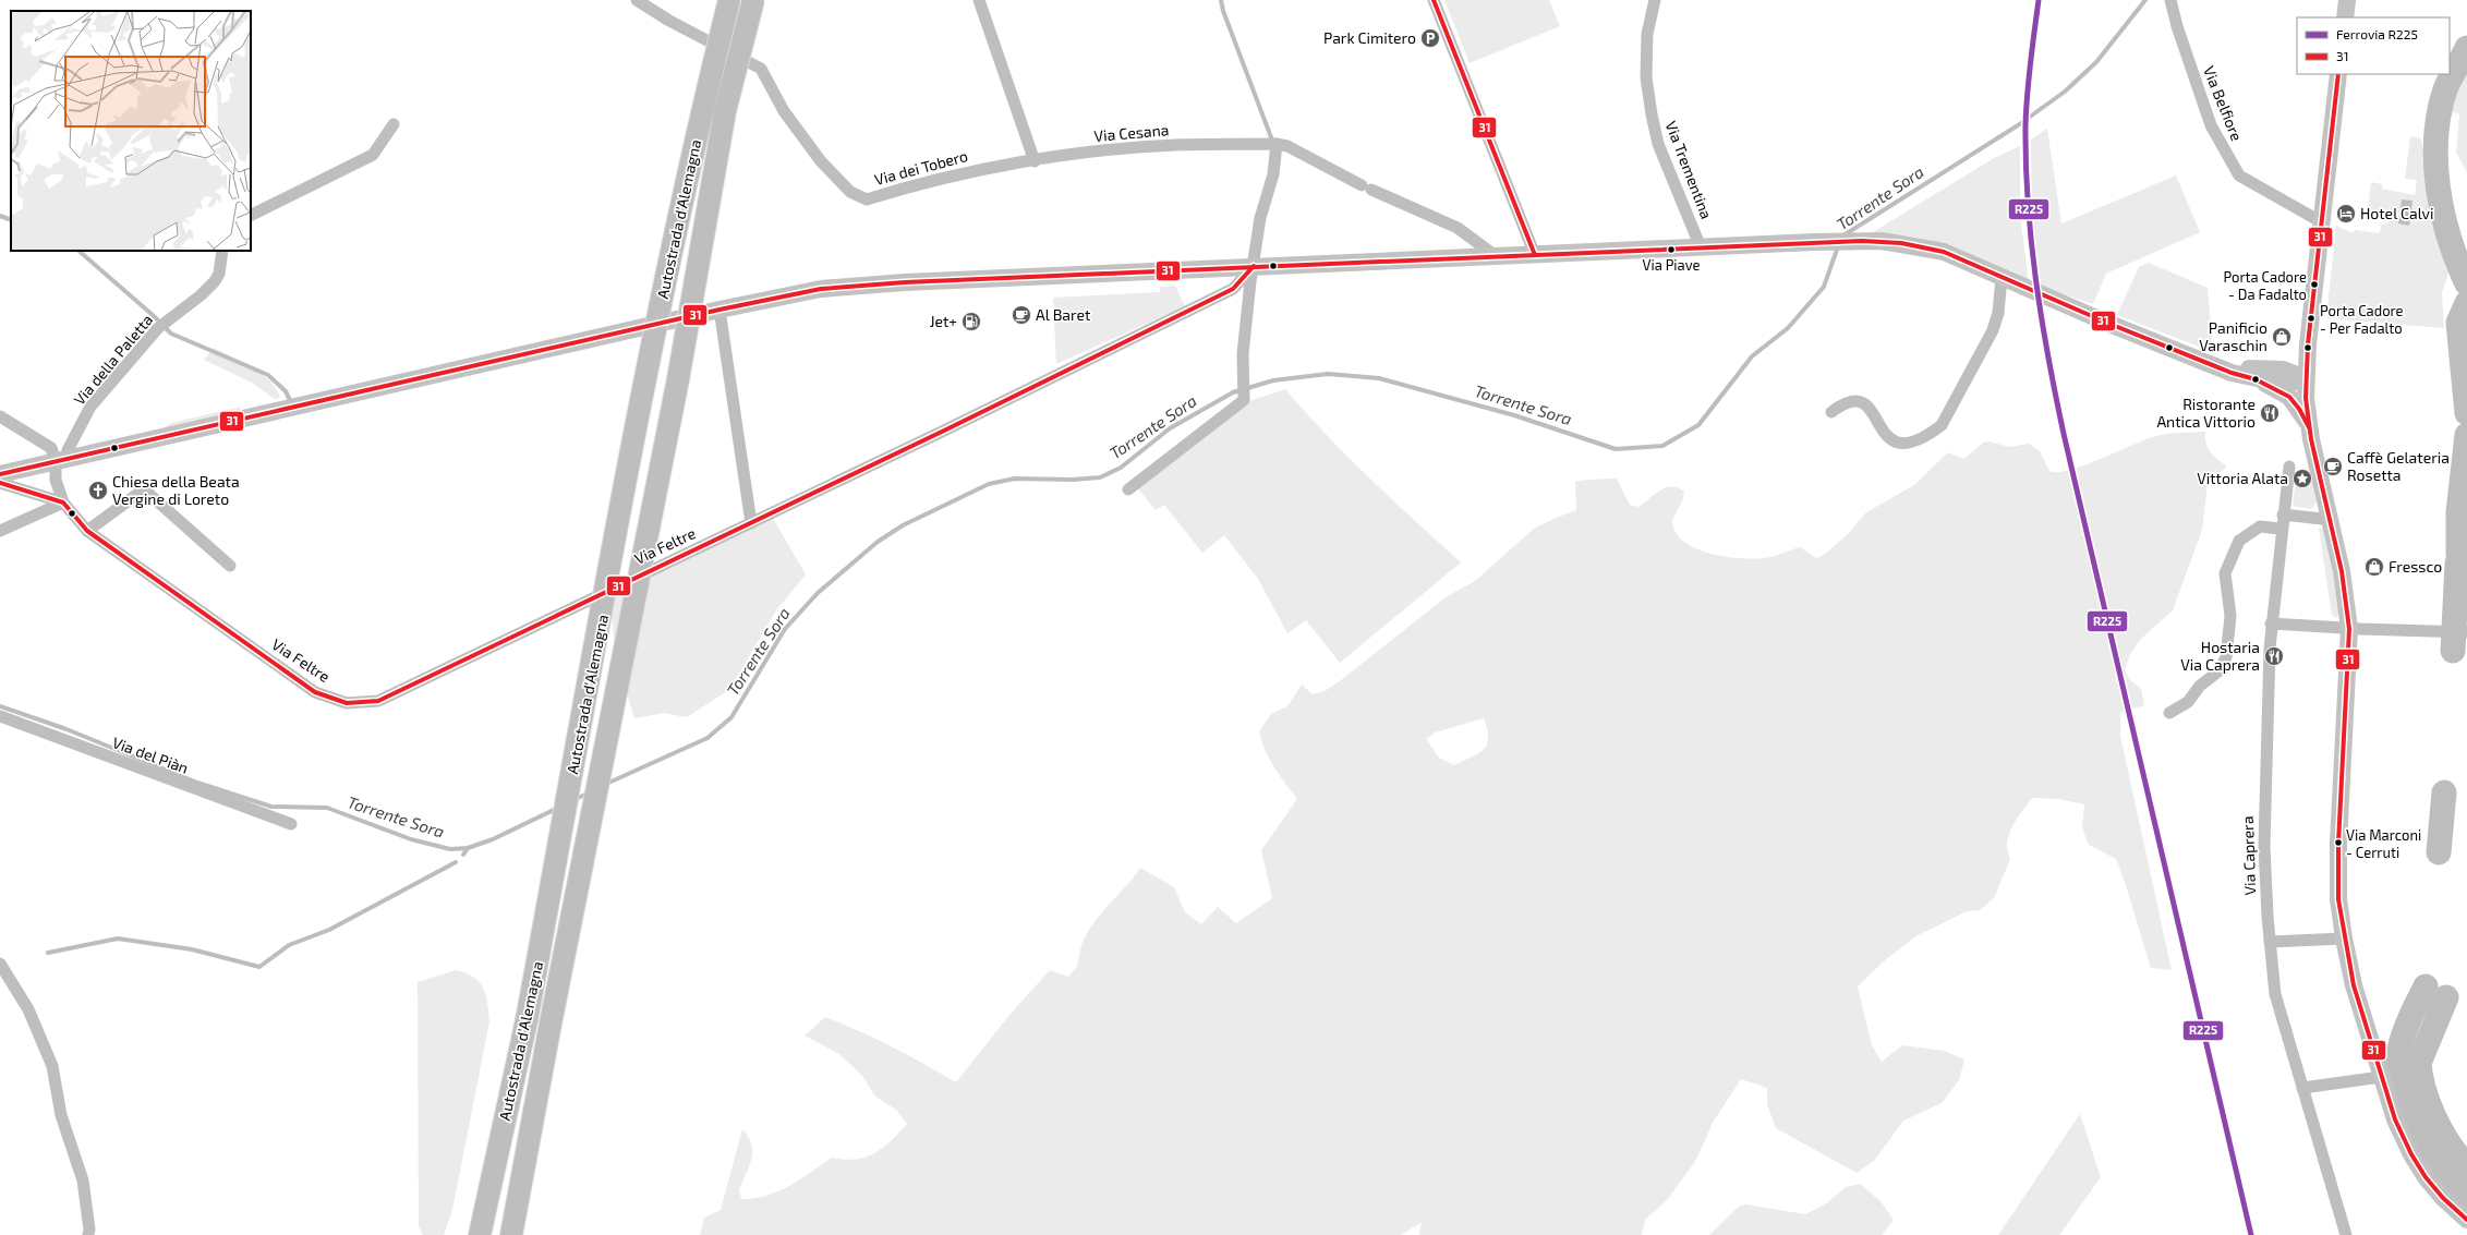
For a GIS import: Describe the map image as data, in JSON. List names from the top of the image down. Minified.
{"streets":{"highway":["Autostrada d'Alemagna"],"street":["Via Belfiore","Via Cesana","Via dei Tobero","Via Trementina","Via della Paletta","Via Feltre","Via del Piàn","Via Caprera"]},"crossings":[["Via Cesana","Via dei Tobero"],["Via della Paletta","Via Feltre"]],"water":["Torrente Sora"],"places":{"parking":["Park Cimitero"],"hotel":["Hotel Calvi"],"other":["Via Piave","Porta Cadore - Da Fadalto","Porta Cadore - Per Fadalto","Via Marconi - Cerruti"],"cafe":["Al Baret","Caffè Gelateria Rosetta"],"fuel station":["Jet+"],"shop":["Panificio Varaschin","Fressco"],"restaurant":["Ristorante Antica Vittorio","Hostaria Via Caprera"],"place":["Vittoria Alata"],"church":["Chiesa della Beata Vergine di Loreto"]},"lines":["rail line R225","transit line 31"],"legend":["Ferrovia R225","31"]}
